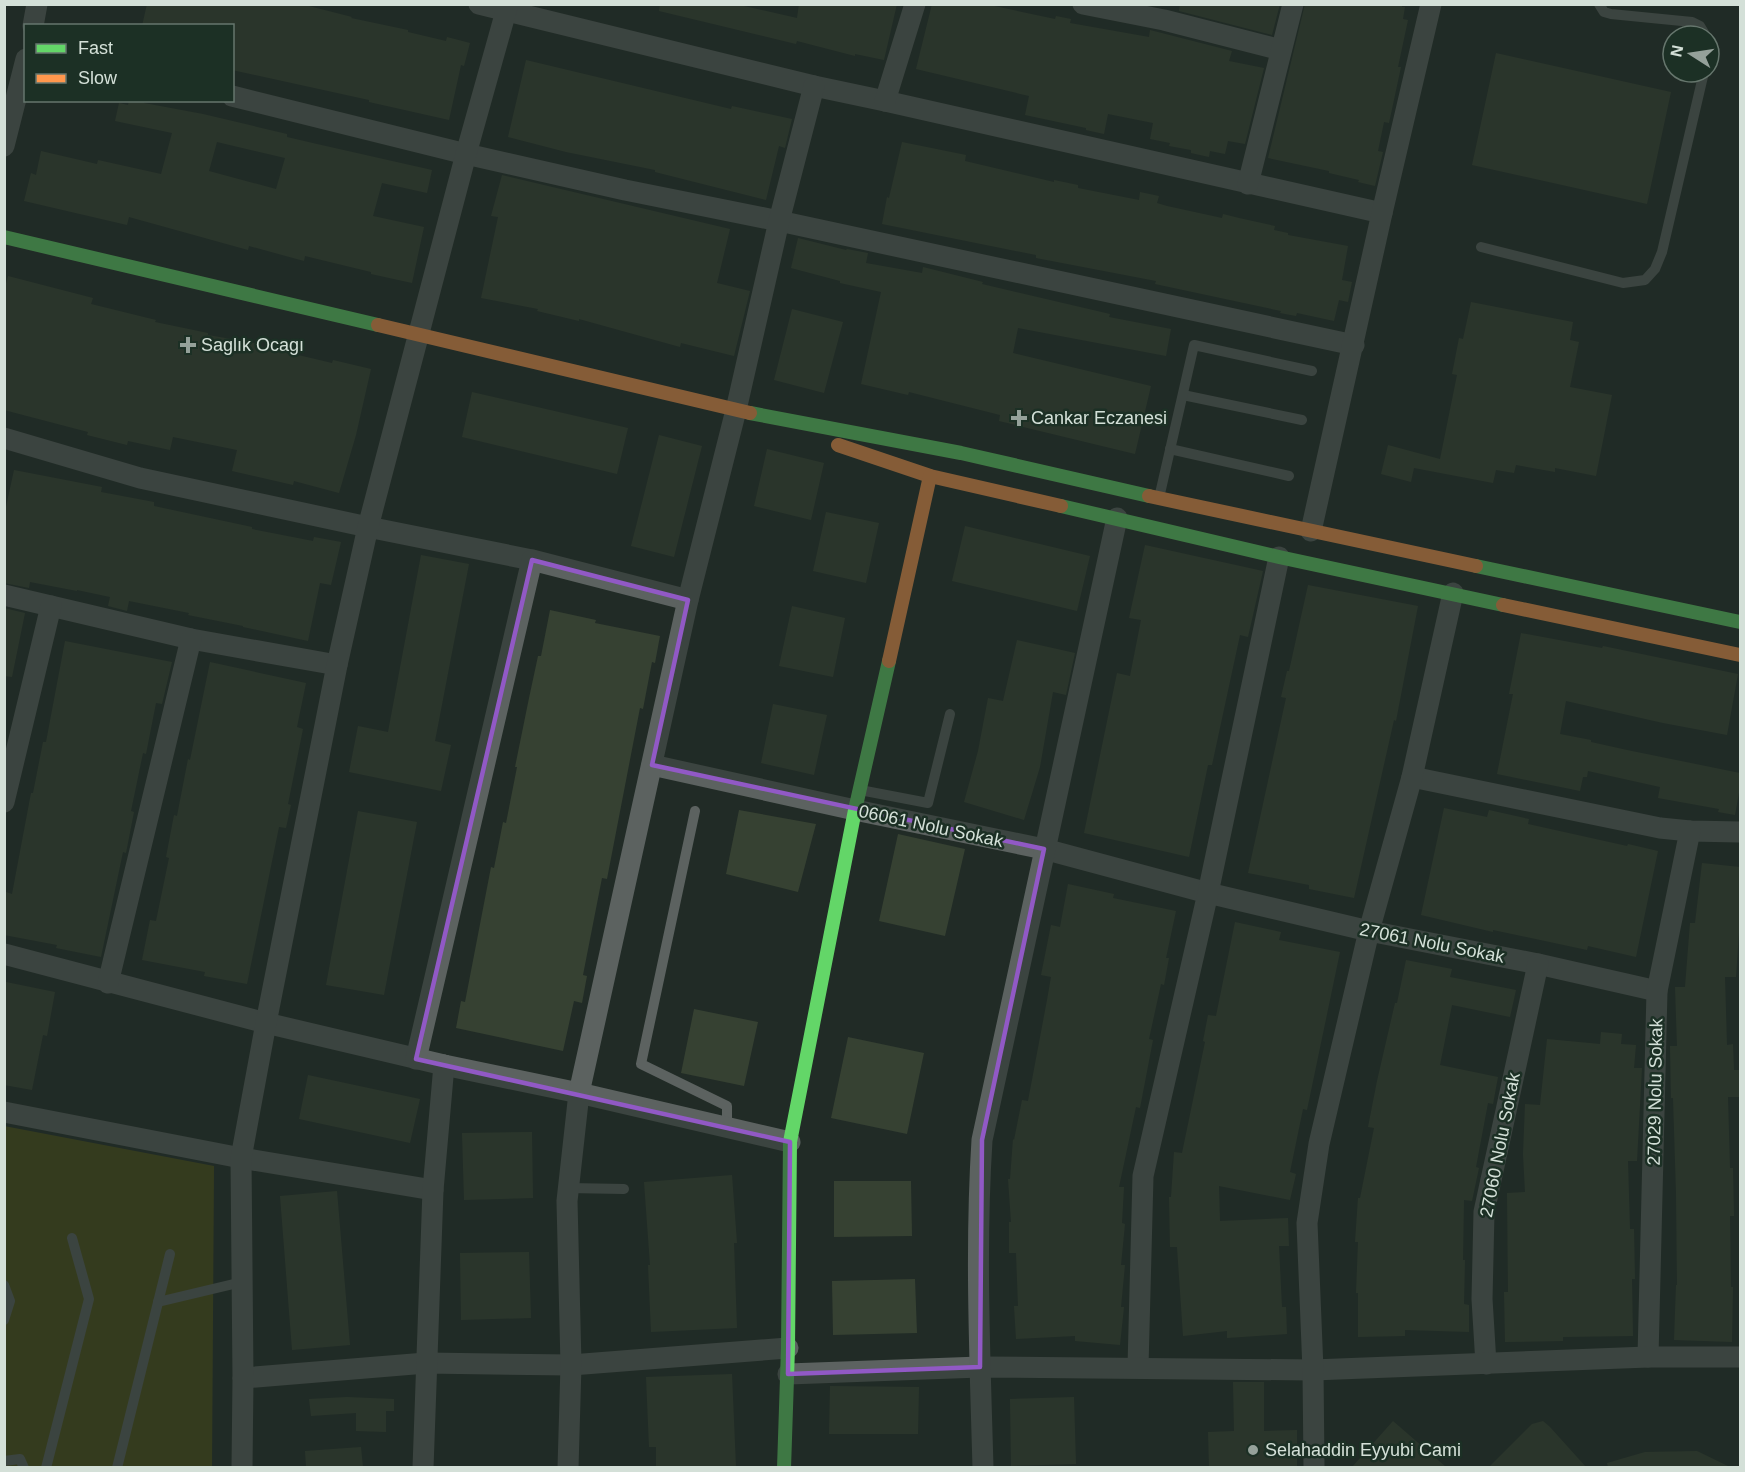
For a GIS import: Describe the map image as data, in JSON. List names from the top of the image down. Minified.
{"streets":{"street":["06061 Nolu Sokak","27061 Nolu Sokak","27029 Nolu Sokak","27060 Nolu Sokak"]},"crossings":[["06061 Nolu Sokak","27061 Nolu Sokak"],["27061 Nolu Sokak","27029 Nolu Sokak"],["27061 Nolu Sokak","27060 Nolu Sokak"]],"places":{"health":["Saglık Ocagı","Cankar Eczanesi"],"other":["Selahaddin Eyyubi Cami"]},"legend":["Fast","Slow"],"north":"left"}
